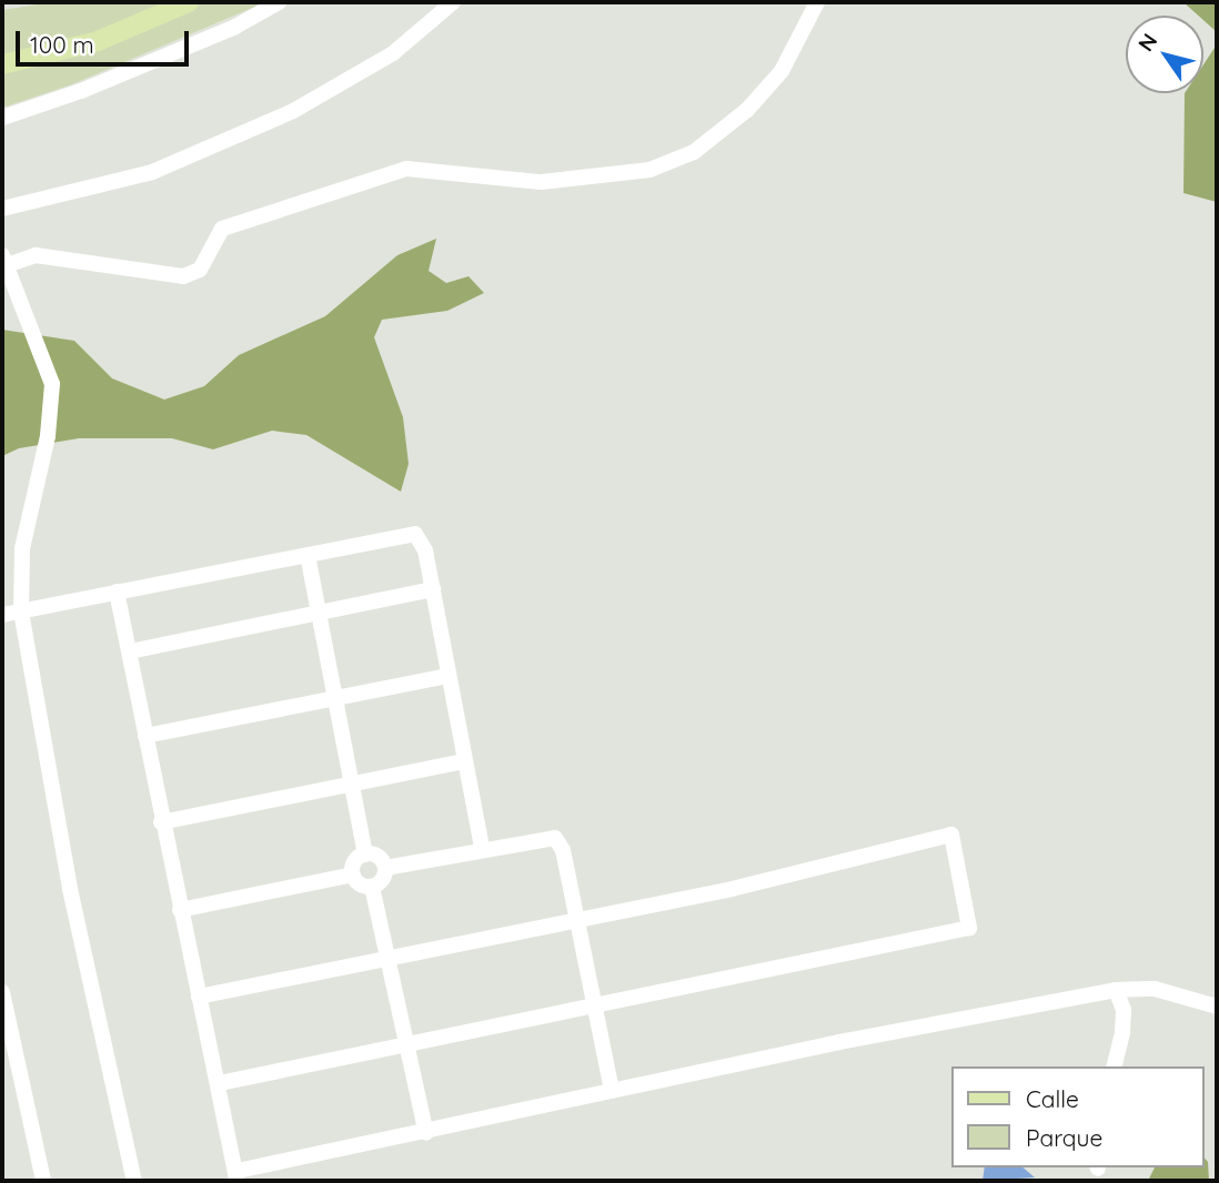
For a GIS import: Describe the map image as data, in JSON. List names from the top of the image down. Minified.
{"legend":["Calle","Parque"],"scale_bar":"100 m","north":"top left"}
